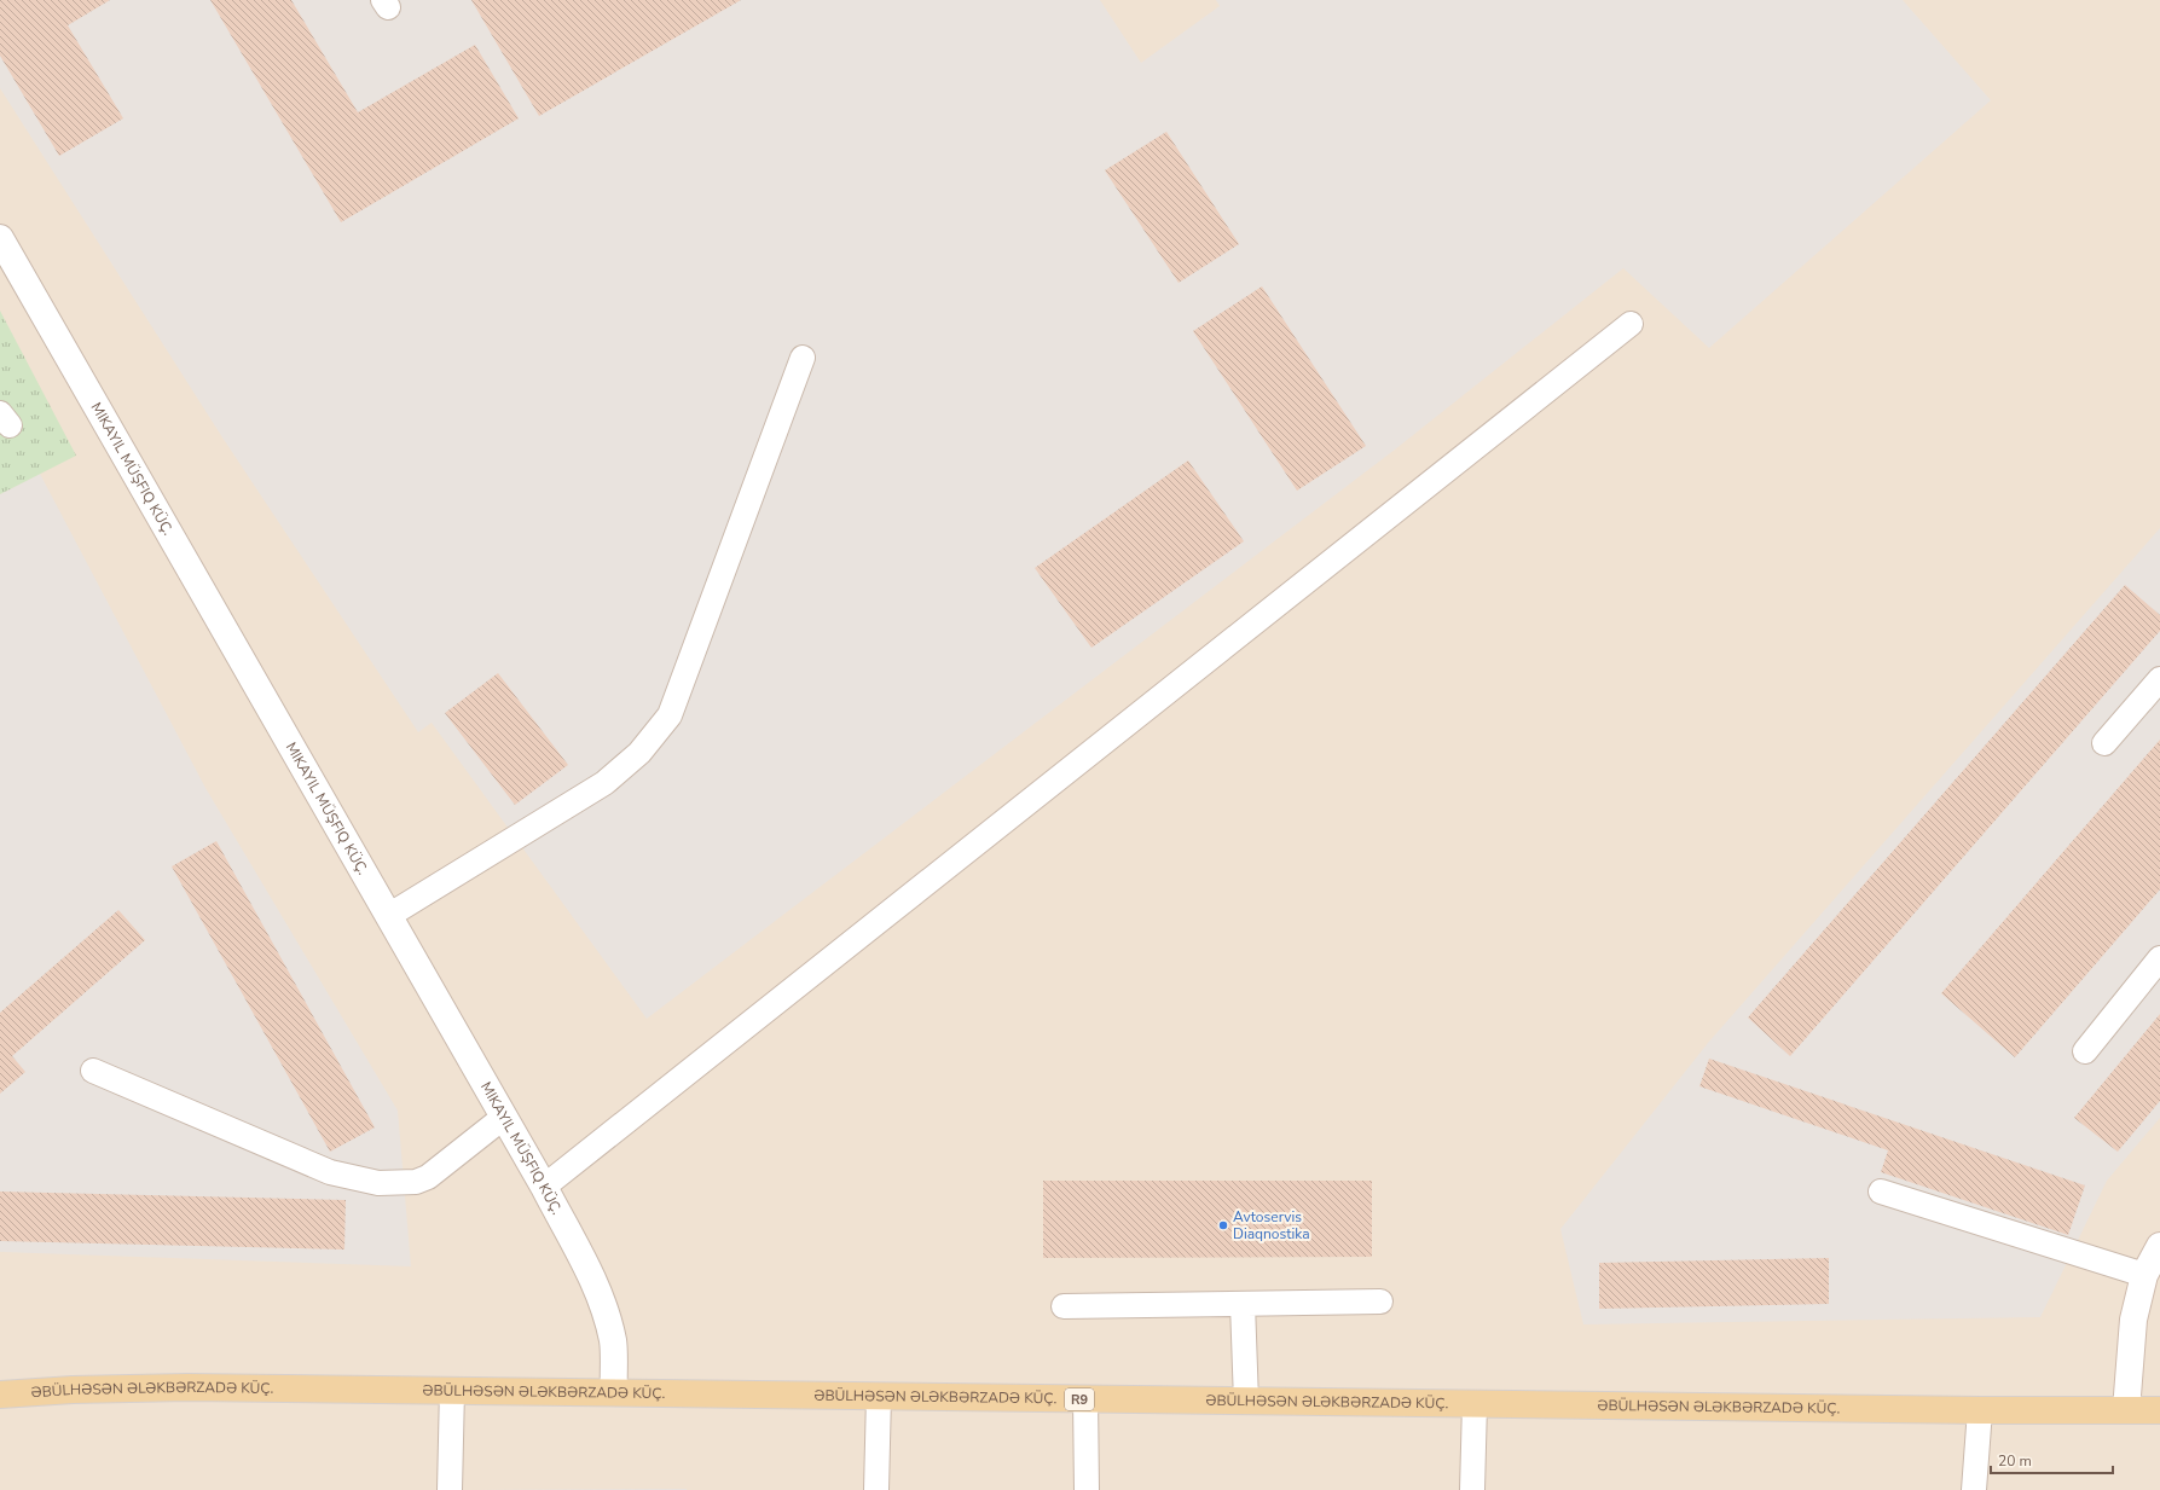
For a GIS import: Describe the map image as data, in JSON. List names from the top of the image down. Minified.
{"streets":{"main road":["ƏBÜLHƏSƏN ƏLƏKBƏRZADƏ KÜÇ.","R9"]},"places":["Avtoservis Diaqnostika"],"scale_bar":"20 m"}
